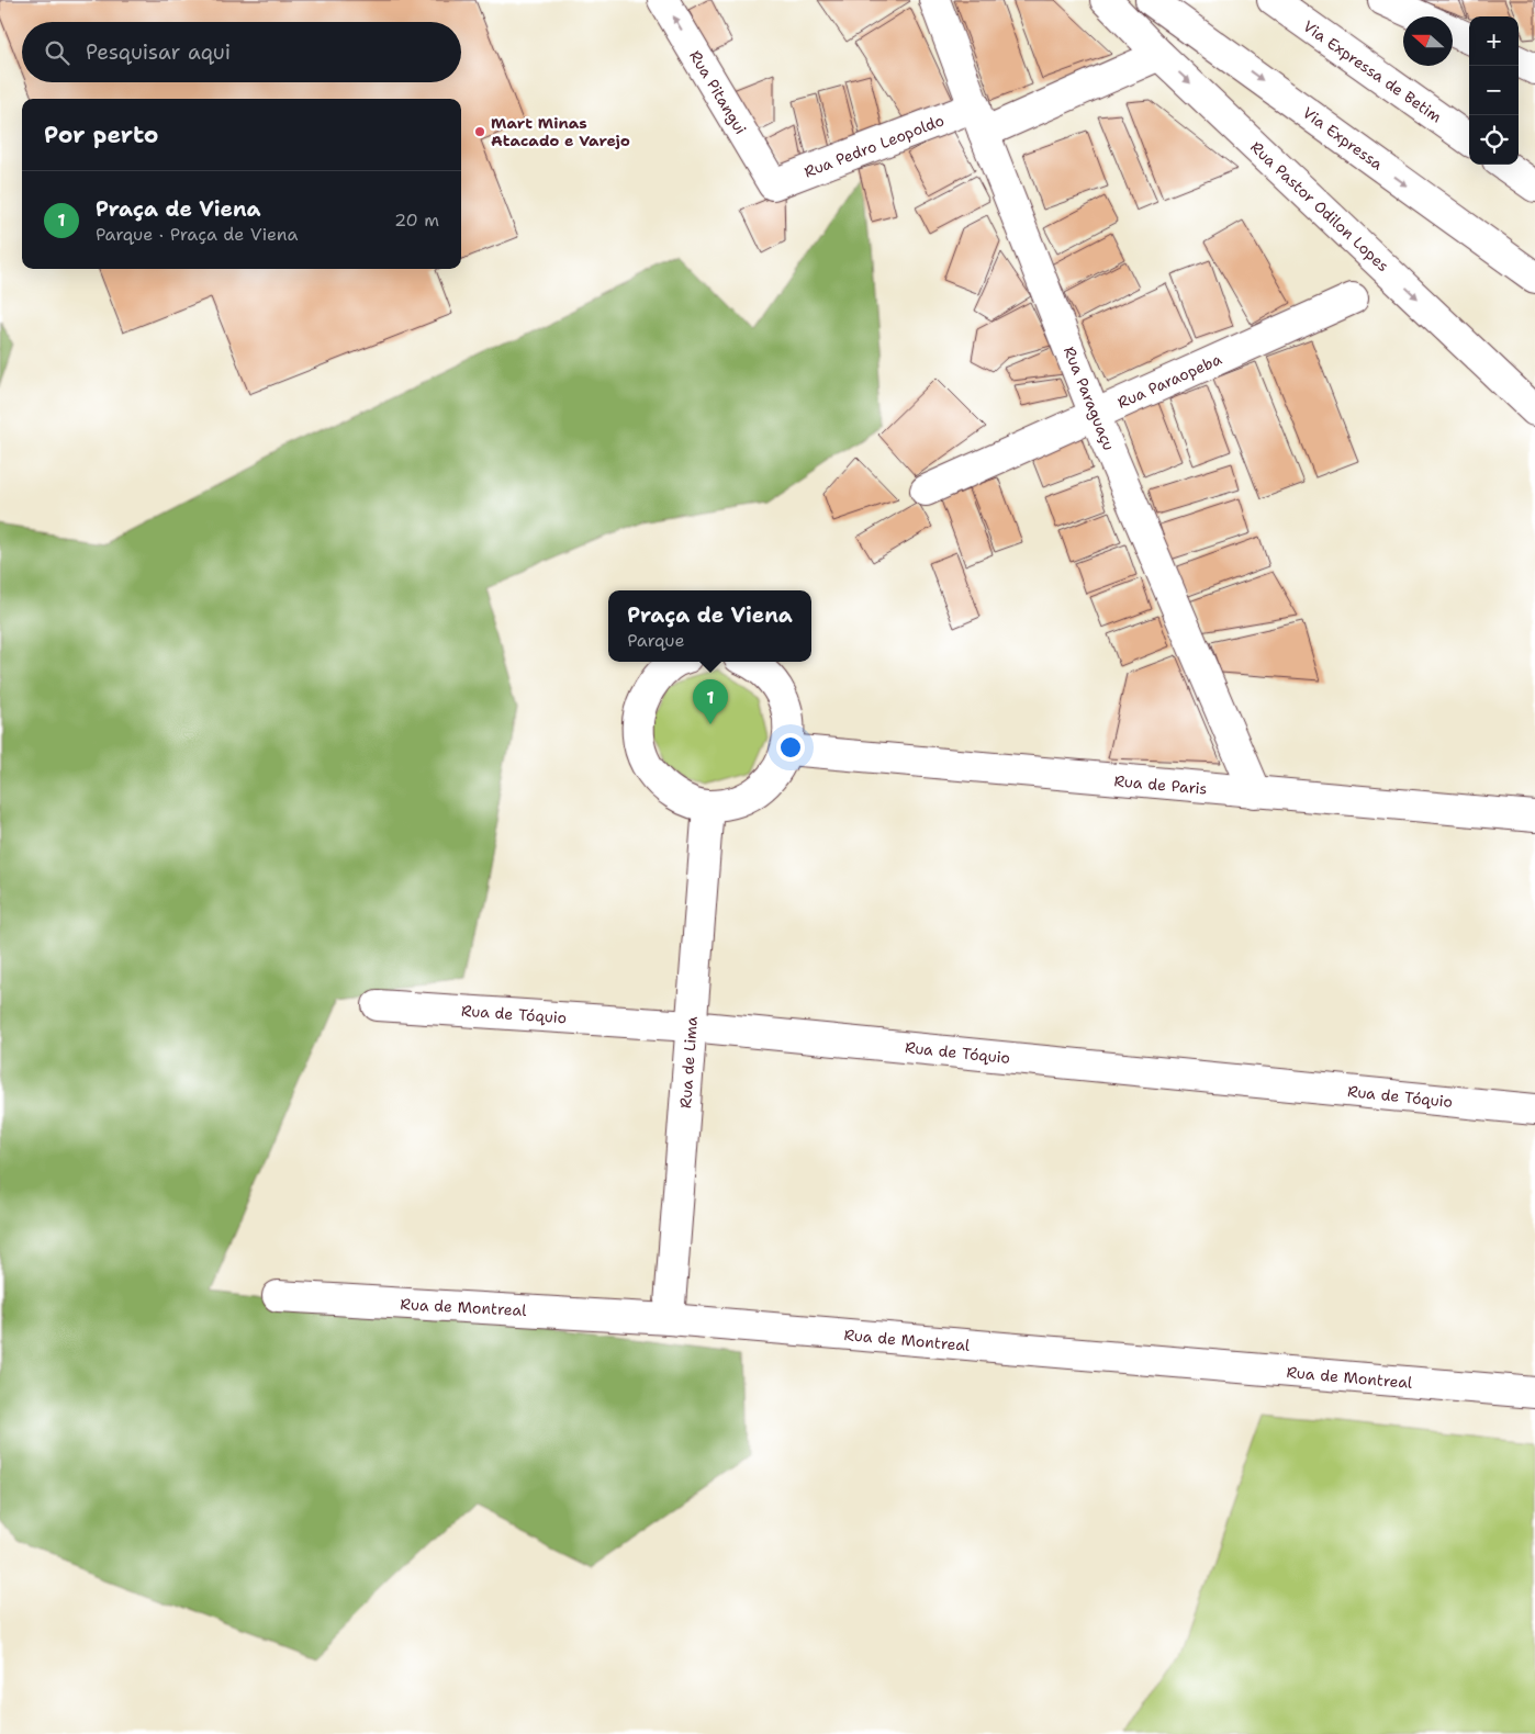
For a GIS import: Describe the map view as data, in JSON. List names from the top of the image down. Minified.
{"streets":{"main road":["Via Expressa de Betim","Rua Pitangui","Via Expressa","Rua Pedro Leopoldo","Rua Pastor Odilon Lopes","Rua Paraopeba","Rua Paraguaçu","Rua de Paris","Rua de Tóquio","Rua de Lima","Rua de Montreal"]},"crossings":[["Rua Pitangui","Rua Pedro Leopoldo"],["Rua Pedro Leopoldo","Rua Pastor Odilon Lopes"],["Rua Pedro Leopoldo","Rua Paraguaçu"],["Rua Paraopeba","Rua Paraguaçu"],["Rua Paraguaçu","Rua de Paris"],["Rua de Tóquio","Rua de Lima"],["Rua de Lima","Rua de Montreal"]],"one_way":["Rua Pitangui","Via Expressa","Rua Pastor Odilon Lopes"],"places":["Mart Minas Atacado e Varejo"],"north":"left","page":{"map_buttons":["+","−"],"search":"Pesquisar aqui","heading":"Por perto","list":[{"mark":"1","name":"Praça de Viena","note":"Parque · Praça de Viena","value":"20 m"}],"popup":["Praça de Viena","Parque"],"pins":"1"}}
